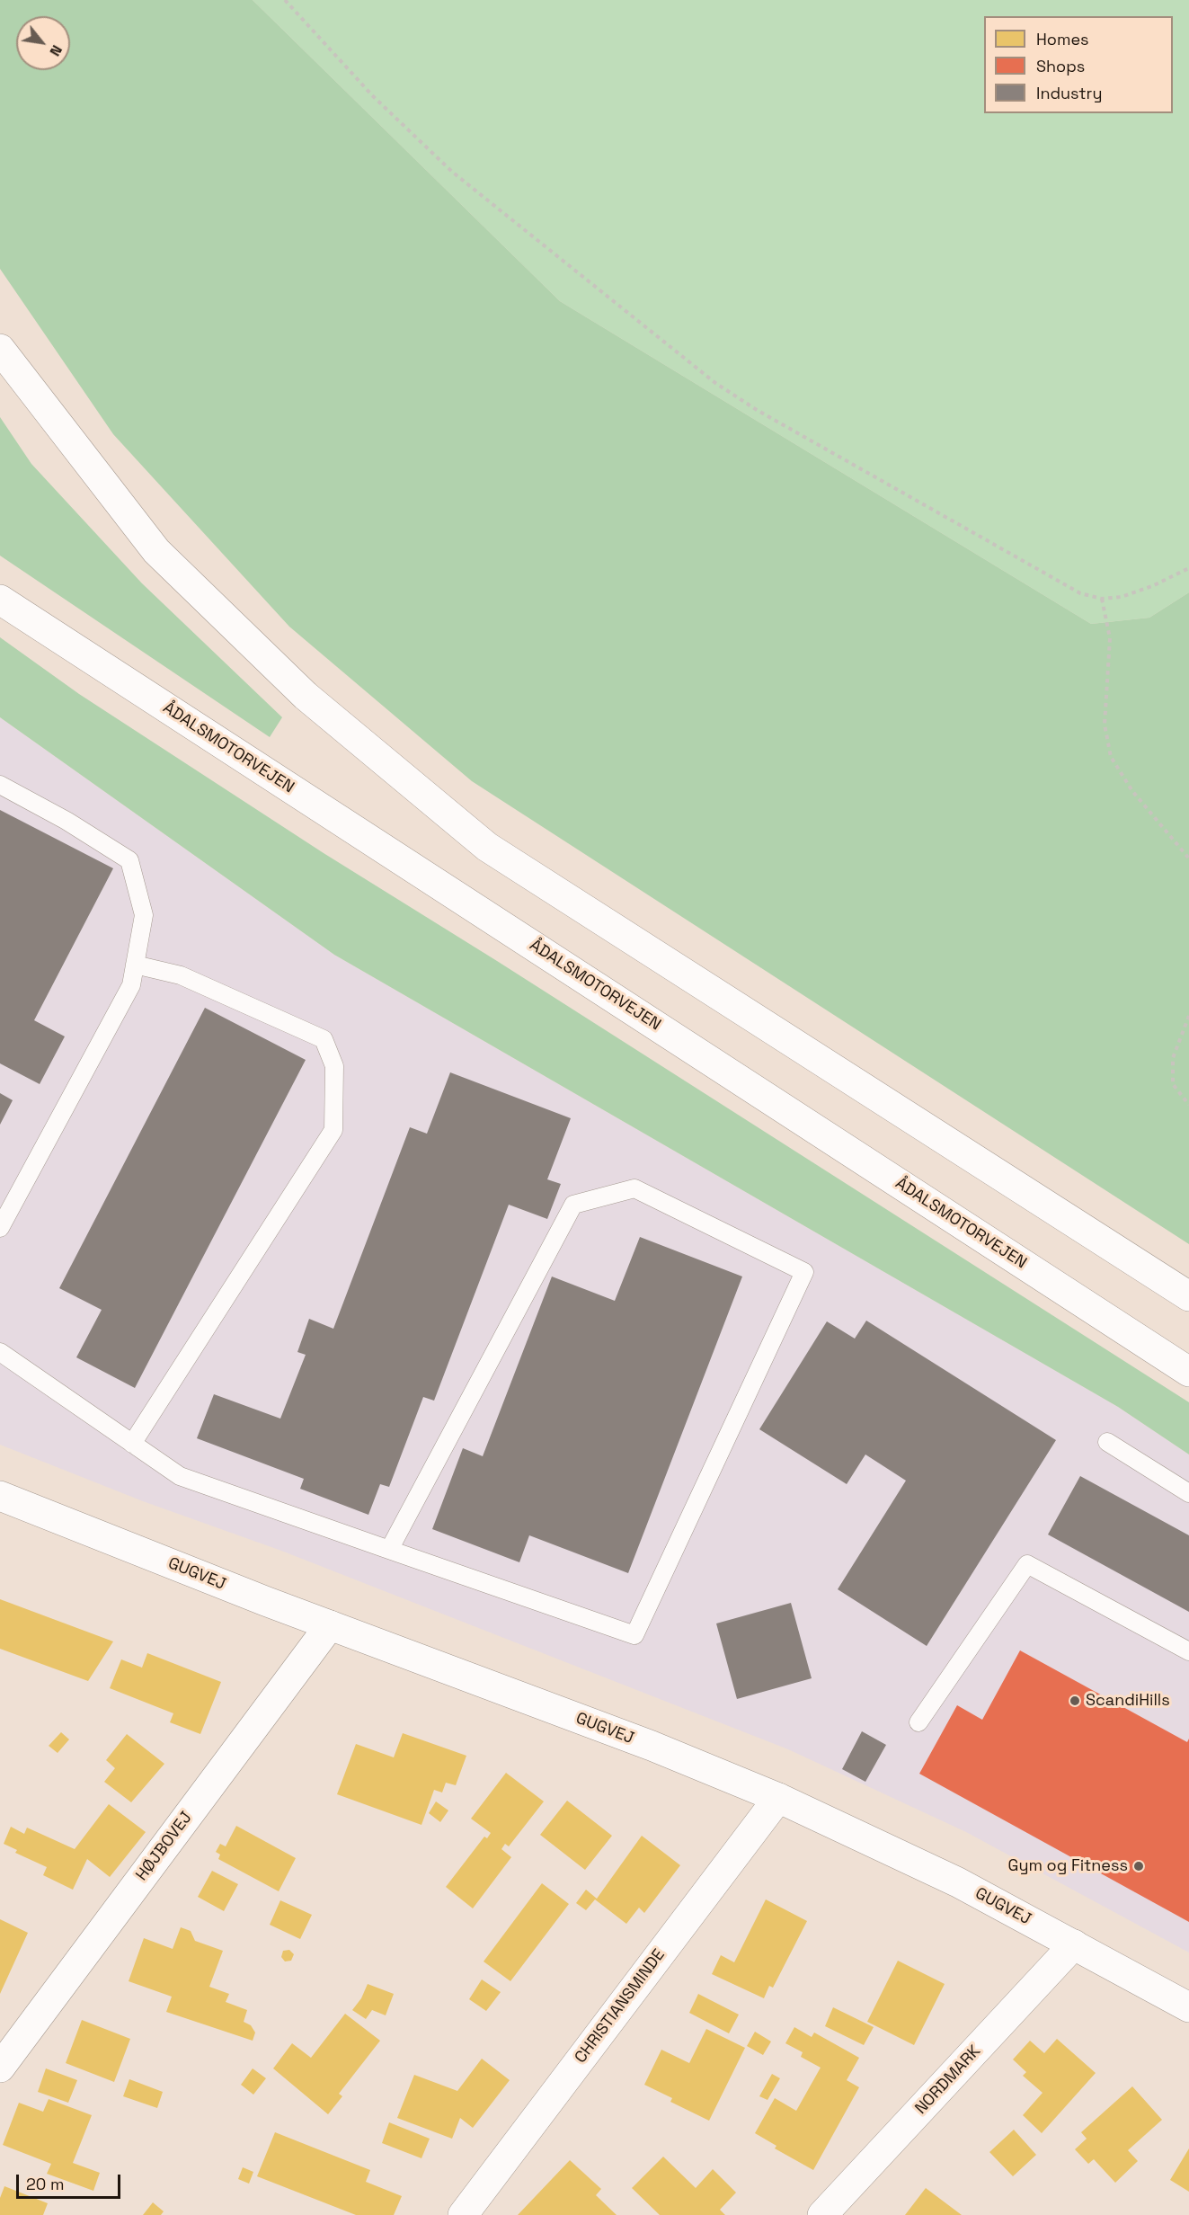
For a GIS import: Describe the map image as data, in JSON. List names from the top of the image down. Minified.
{"streets":{"main road":["ÅDALSMOTORVEJEN","GUGVEJ","HØJBOVEJ","CHRISTIANSMINDE","NORDMARK"]},"crossings":[["GUGVEJ","HØJBOVEJ"],["GUGVEJ","CHRISTIANSMINDE"],["GUGVEJ","NORDMARK"]],"places":["ScandiHills","Gym og Fitness"],"legend":["Homes","Shops","Industry"],"scale_bar":"20 m","north":"bottom right"}
